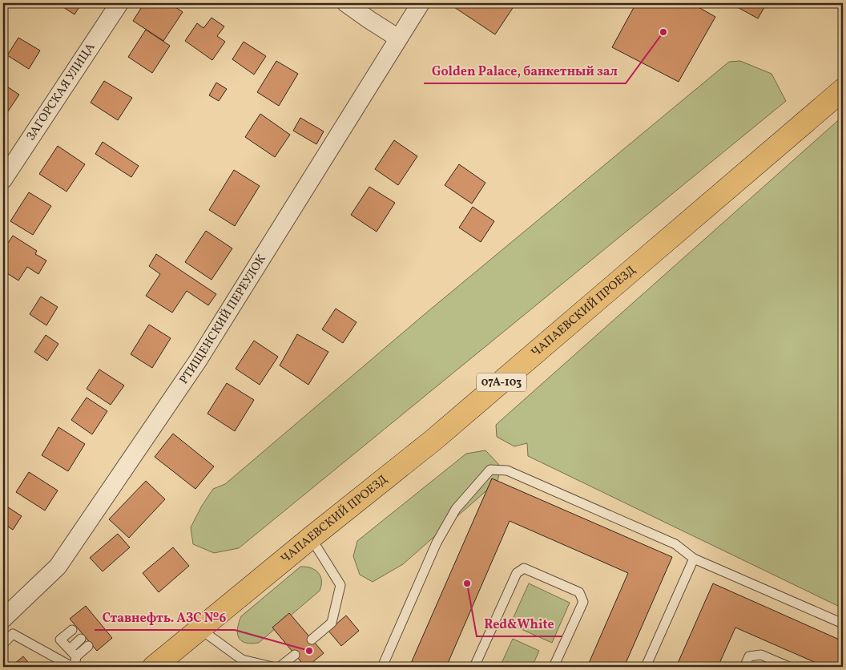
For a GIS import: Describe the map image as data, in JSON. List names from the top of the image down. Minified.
{"streets":{"main road":["ЧАПАЕВСКИЙ ПРОЕЗД","07А-103"],"street":["ЗАГОРСКАЯ УЛИЦА","РТИЩЕНСКИЙ ПЕРЕУЛОК"]},"places":["Golden Palace, банкетный зал","Red&White","Ставнефть. АЗС №6"]}
